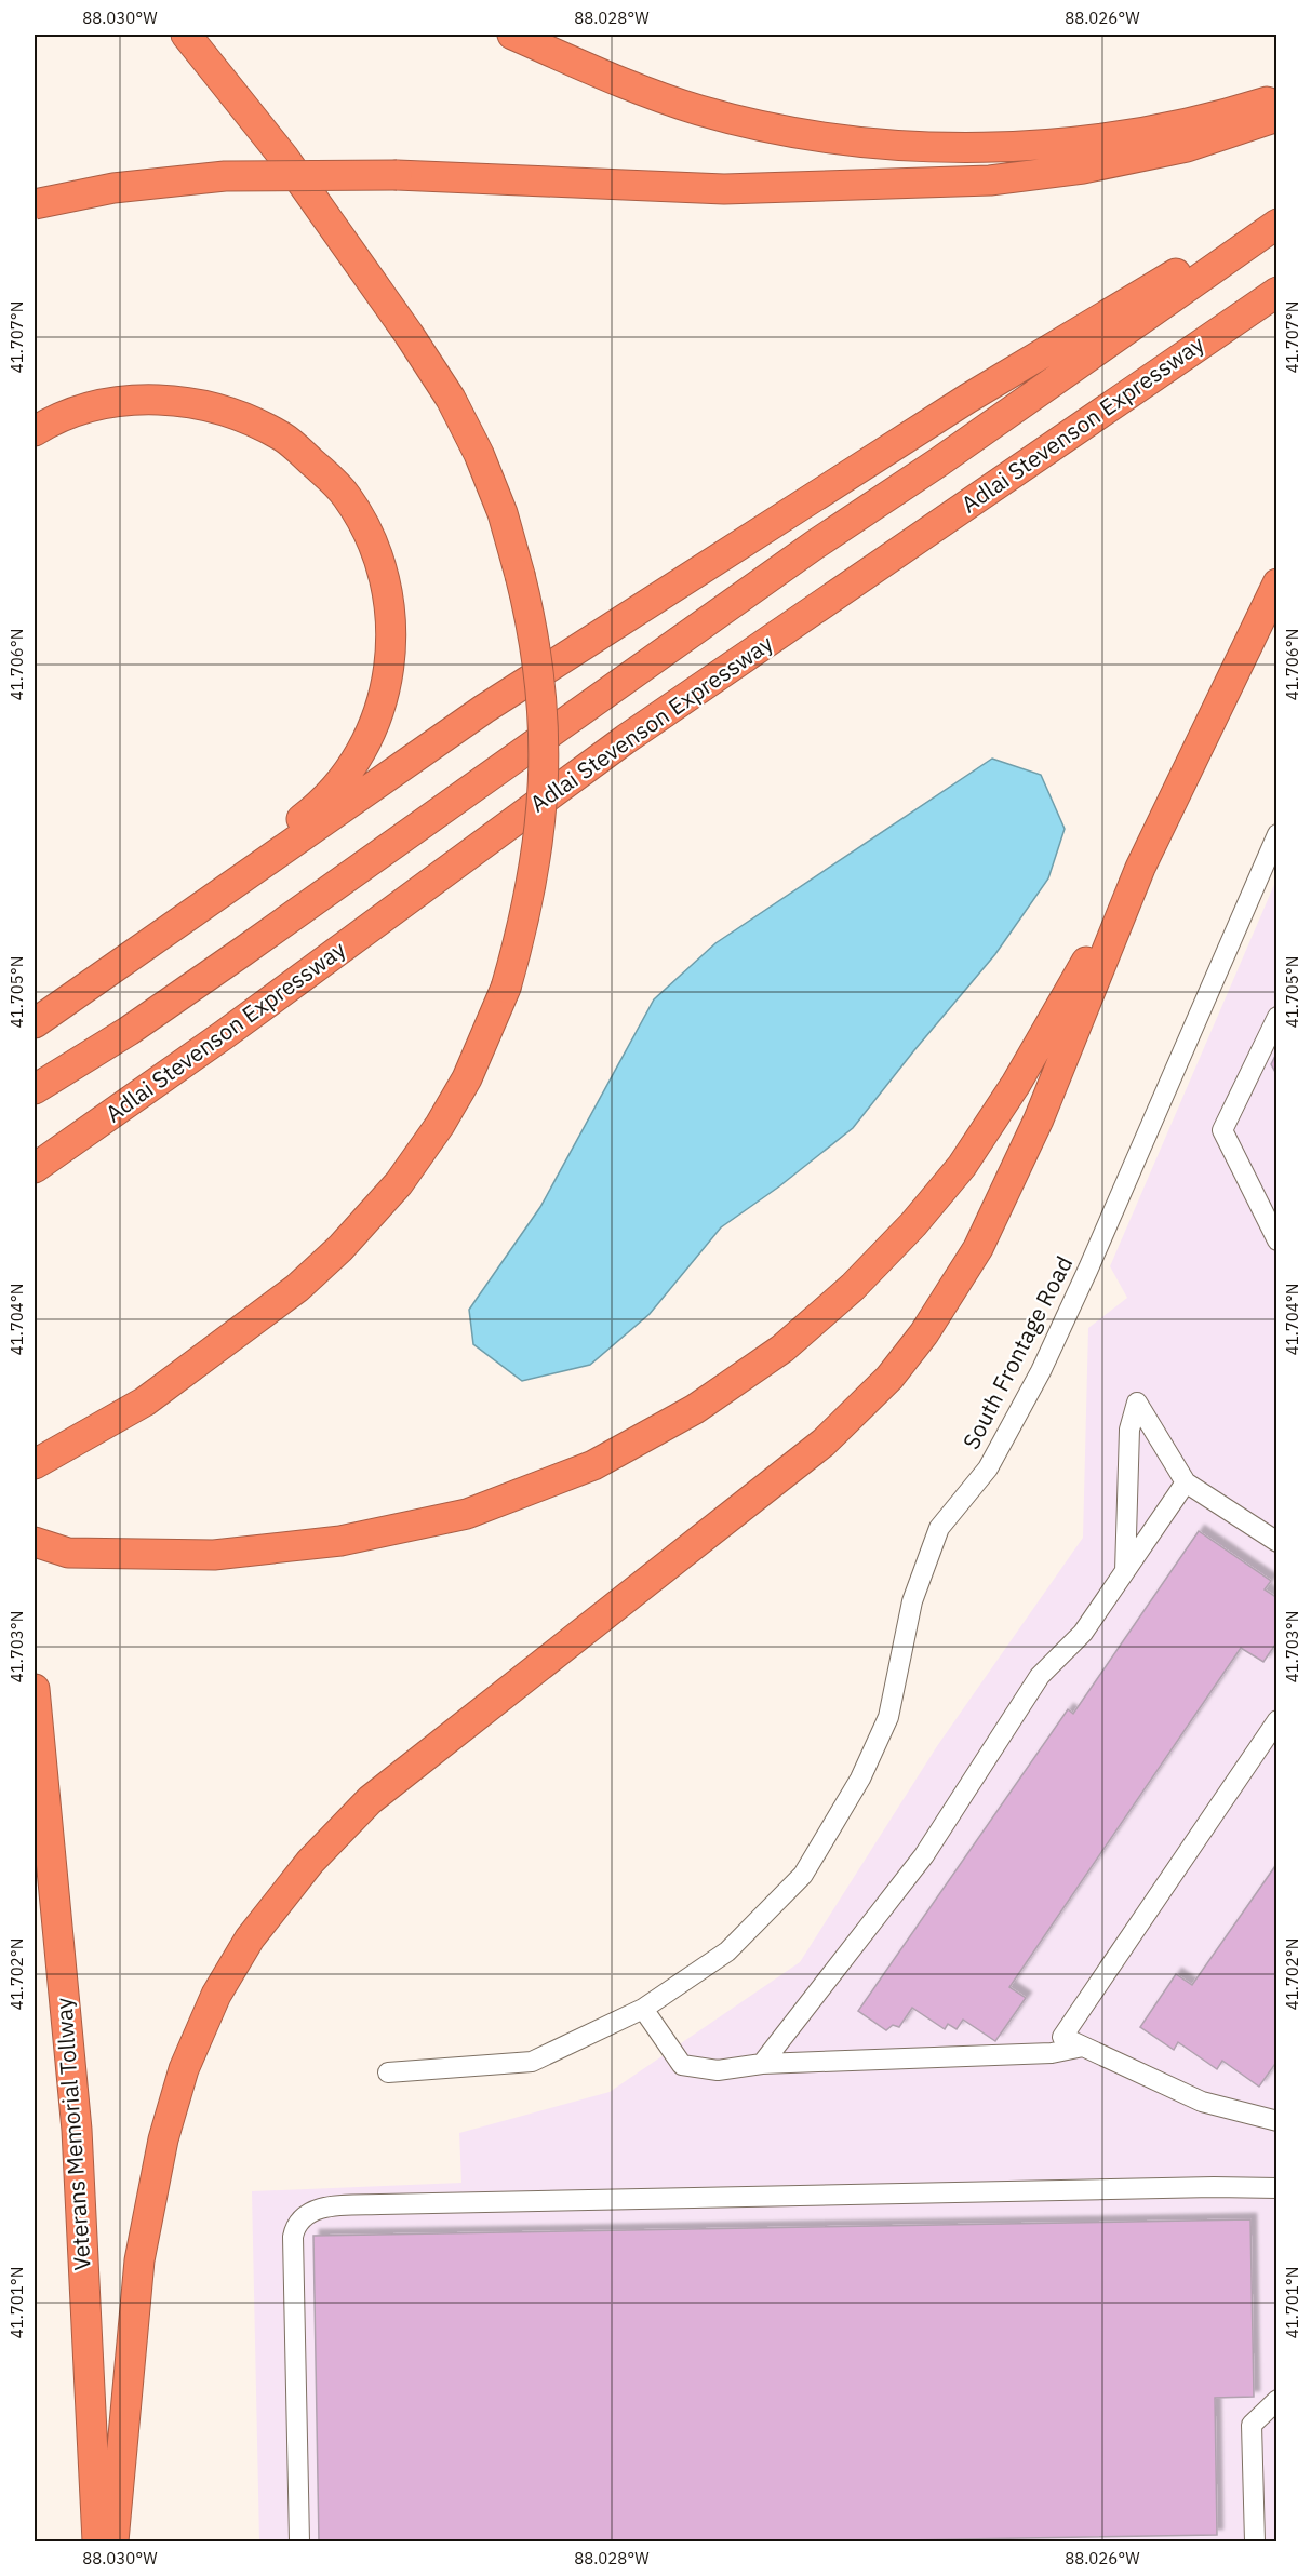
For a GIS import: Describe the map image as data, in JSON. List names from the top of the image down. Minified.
{"streets":{"highway":["Adlai Stevenson Expressway","Veterans Memorial Tollway"],"street":["South Frontage Road"]},"coordinates":["88.030°W","88.028°W","88.026°W","41.707°N","41.706°N","41.705°N","41.704°N","41.703°N","41.702°N","41.701°N"]}
